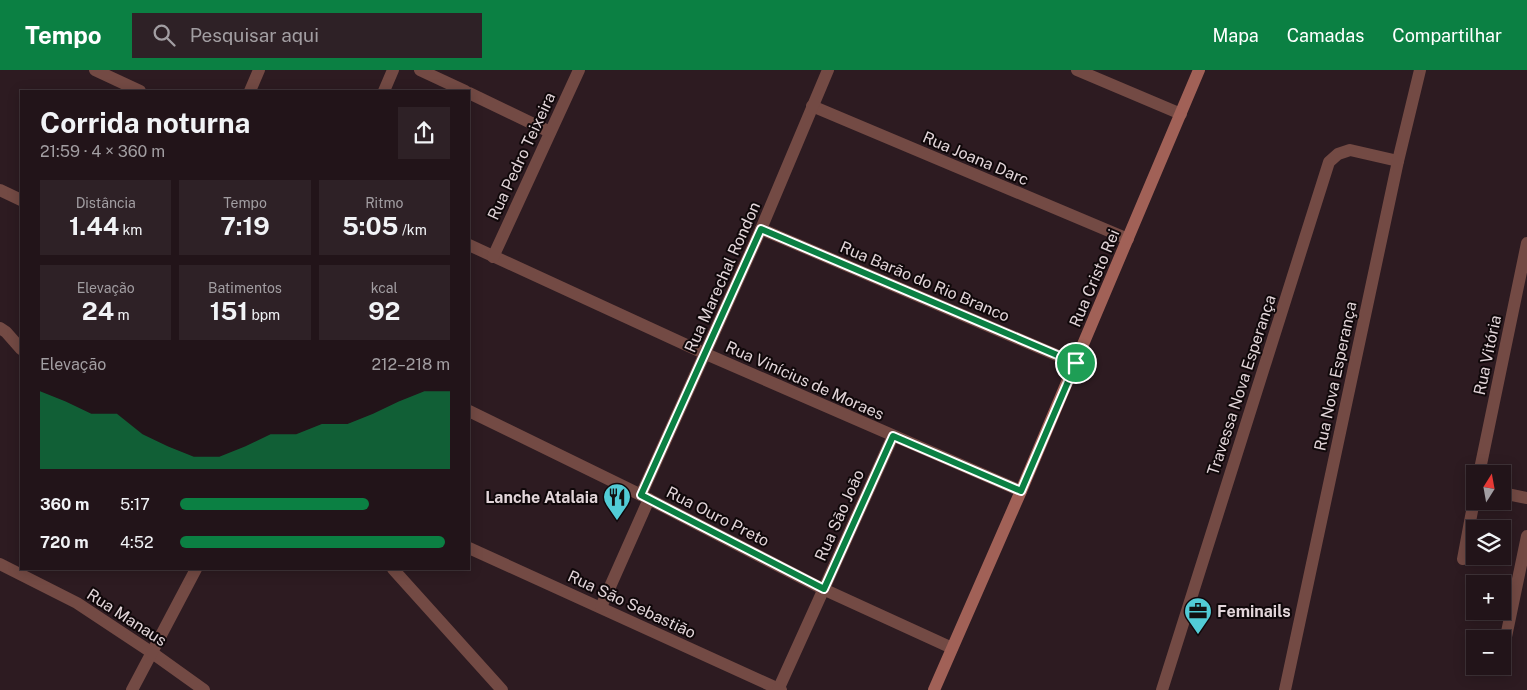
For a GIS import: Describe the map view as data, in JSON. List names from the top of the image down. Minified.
{"streets":{"street":["Rua Pedro Teixeira","Rua Joana Darc","Rua Marechal Rondon","Rua Cristo Rei","Rua Barão do Rio Branco","Rua Vitória","Rua Nova Esperança","Rua Vinícius de Moraes","Travessa Nova Esperança","Rua São João","Rua Ouro Preto","Rua São Sebastião","Rua Manaus"]},"crossings":[["Rua Pedro Teixeira","Rua Vinícius de Moraes"],["Rua Joana Darc","Rua Marechal Rondon"],["Rua Joana Darc","Rua Cristo Rei"],["Rua Marechal Rondon","Rua Barão do Rio Branco"],["Rua Marechal Rondon","Rua Vinícius de Moraes"],["Rua Marechal Rondon","Rua Ouro Preto"],["Rua Marechal Rondon","Rua São Sebastião"],["Rua Cristo Rei","Rua Barão do Rio Branco"],["Rua Cristo Rei","Rua Vinícius de Moraes"],["Rua Cristo Rei","Rua Ouro Preto"],["Rua Nova Esperança","Travessa Nova Esperança"],["Rua Vinícius de Moraes","Rua São João"],["Rua São João","Rua Ouro Preto"],["Rua São João","Rua São Sebastião"]],"places":{"restaurant":["Lanche Atalaia"],"office":["Feminails"]},"north":"top","page":{"header":"Tempo","search":"Pesquisar aqui","nav":["Mapa","Camadas","Compartilhar"],"heading":["Corrida noturna","21:59 · 4 × 360 m"],"stats":[["Distância","1.44 km"],["Tempo","7:19"],["Ritmo","5:05 /km"],["Elevação","24 m"],["Batimentos","151 bpm"],["kcal","92"]],"chart":["Elevação","212–218 m"],"map_buttons":["+","−"],"list":[{"name":"360 m","note":"5:17"},{"name":"720 m","note":"4:52"}]}}
